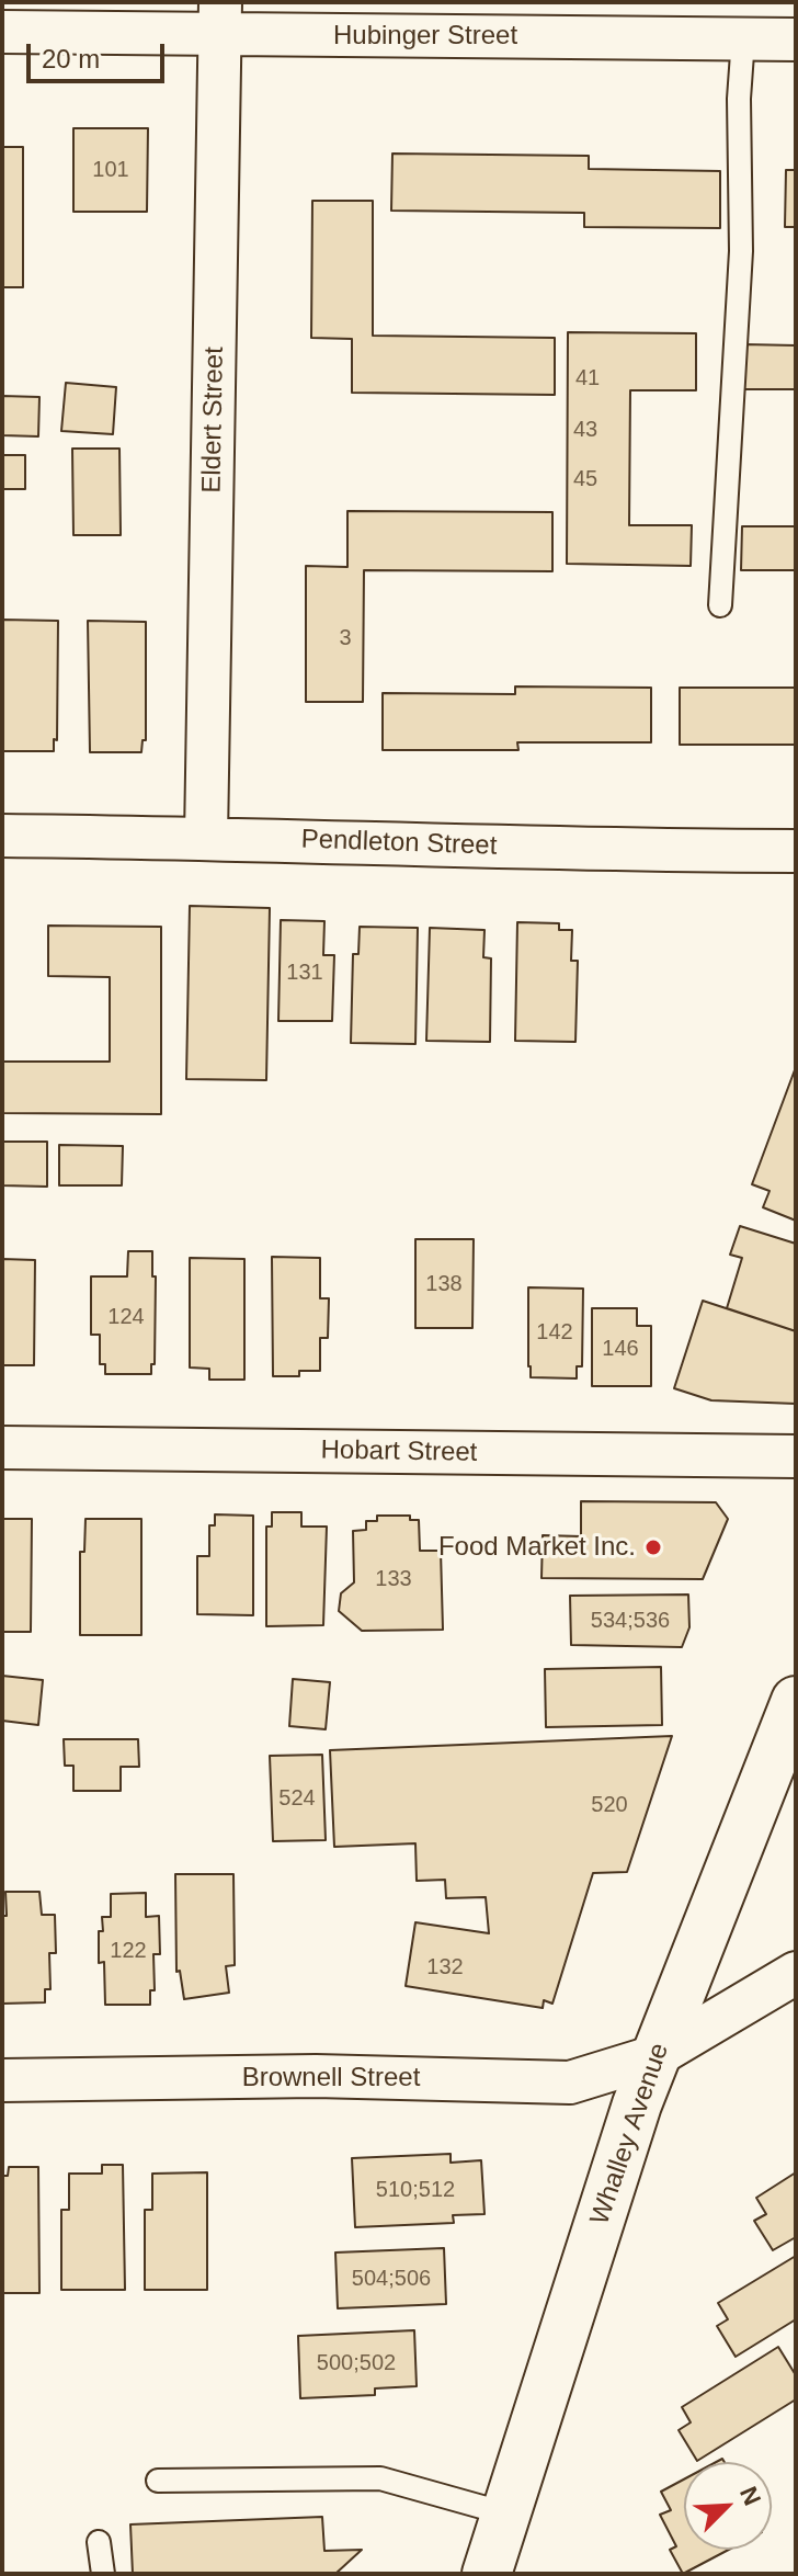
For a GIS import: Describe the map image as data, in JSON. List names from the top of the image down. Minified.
{"streets":{"main road":["Whalley Avenue"],"street":["Hubinger Street","Eldert Street","Pendleton Street","Hobart Street","Brownell Street"]},"crossings":[["Hubinger Street","Eldert Street"],["Eldert Street","Pendleton Street"],["Brownell Street","Whalley Avenue"]],"places":["Food Market Inc."],"house_numbers":["101","41","43","45","3","131","138","124","142","146","133","534;536","524","520","122","132","510;512","504;506","500;502"],"scale_bar":"20 m","north":"top right"}
